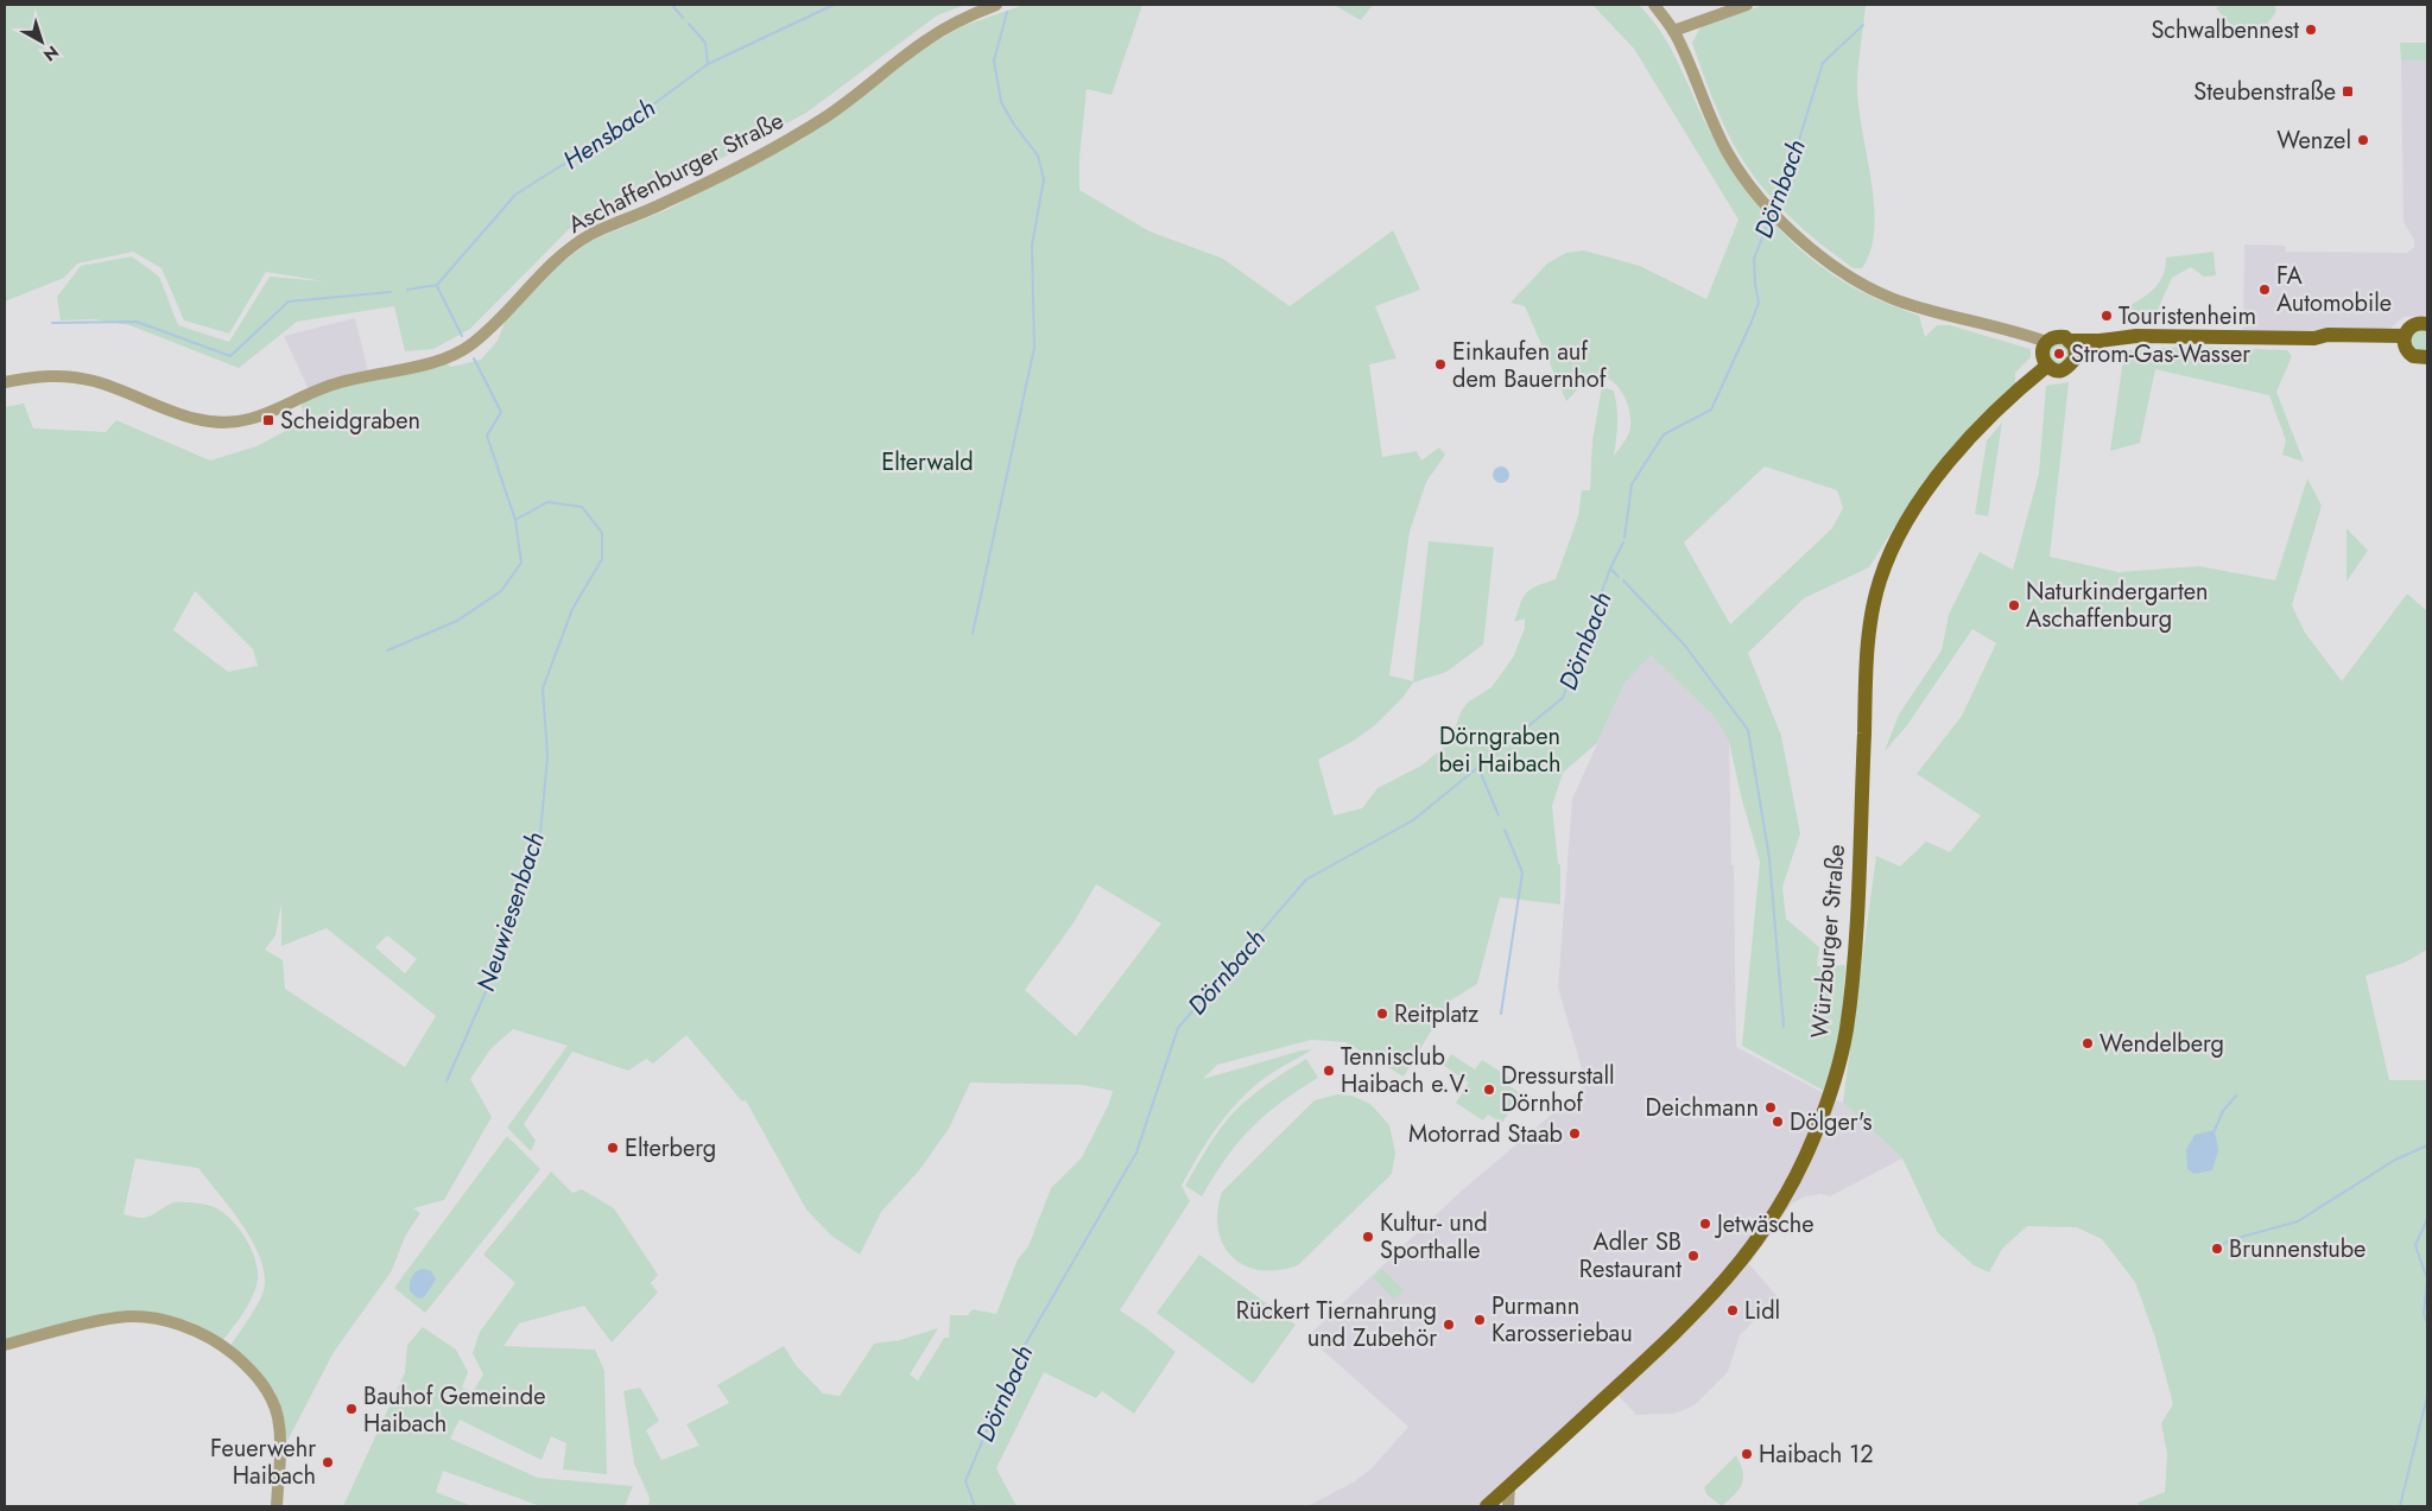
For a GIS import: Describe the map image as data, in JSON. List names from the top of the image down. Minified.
{"streets":{"main road":["Würzburger Straße"],"street":["Aschaffenburger Straße"]},"water":["Hensbach","Dörnbach","Neuwiesenbach"],"parks":["Elterwald","Dörngraben bei Haibach"],"places":{"other":["Schwalbennest","Wenzel","FA Automobile","Touristenheim","Strom-Gas-Wasser","Einkaufen auf dem Bauernhof","Naturkindergarten Aschaffenburg","Reitplatz","Wendelberg","Tennisclub Haibach e.V.","Dressurstall Dörnhof","Deichmann","Dölger's","Motorrad Staab","Elterberg","Jetwäsche","Kultur- und Sporthalle","Brunnenstube","Adler SB Restaurant","Lidl","Purmann Karosseriebau","Rückert Tiernahrung und Zubehör","Bauhof Gemeinde Haibach","Haibach 12","Feuerwehr Haibach"],"transit":["Steubenstraße","Scheidgraben"]},"north":"bottom right"}
